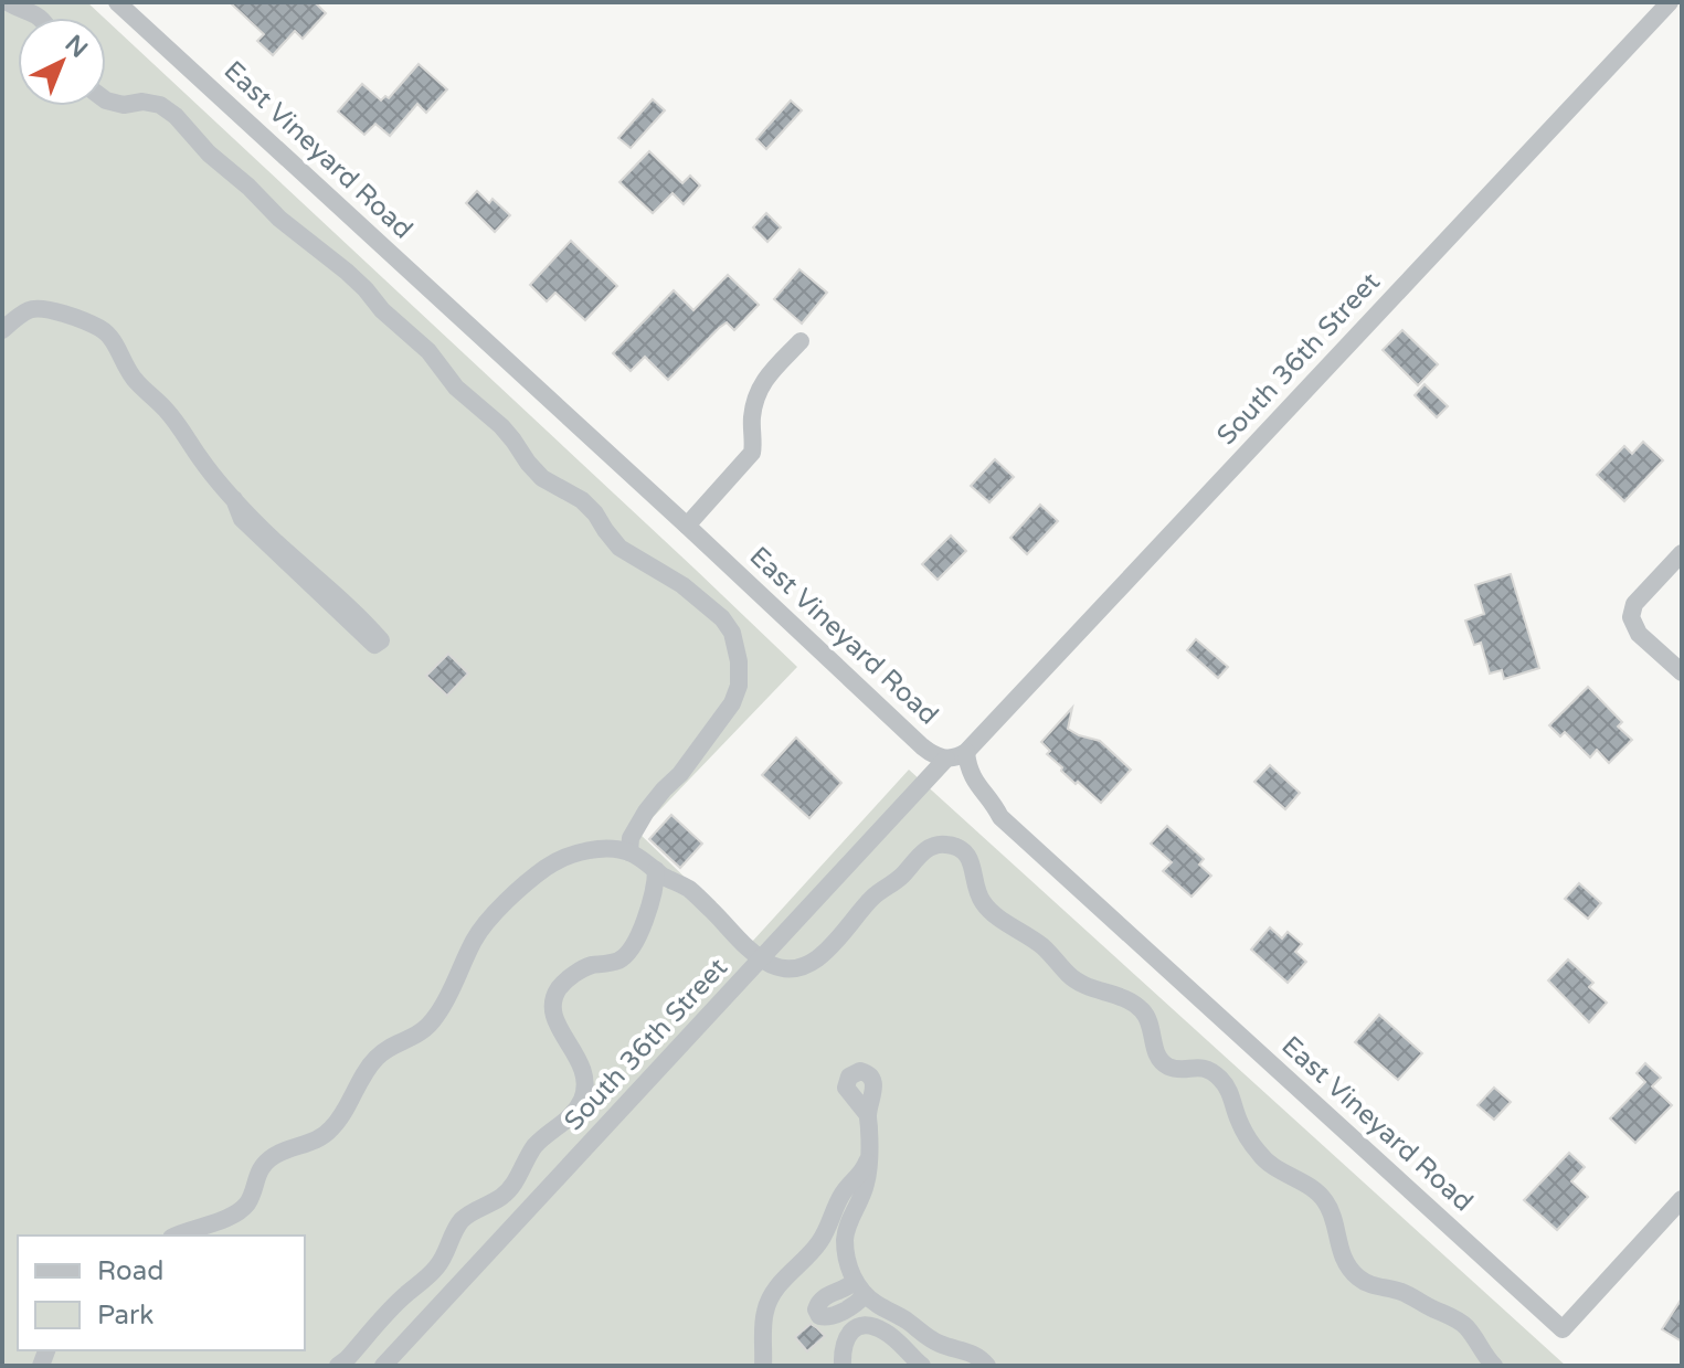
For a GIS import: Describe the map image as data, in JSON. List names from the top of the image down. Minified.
{"streets":{"street":["East Vineyard Road","South 36th Street"]},"crossings":[["East Vineyard Road","South 36th Street"]],"legend":["Road","Park"],"north":"top right"}
